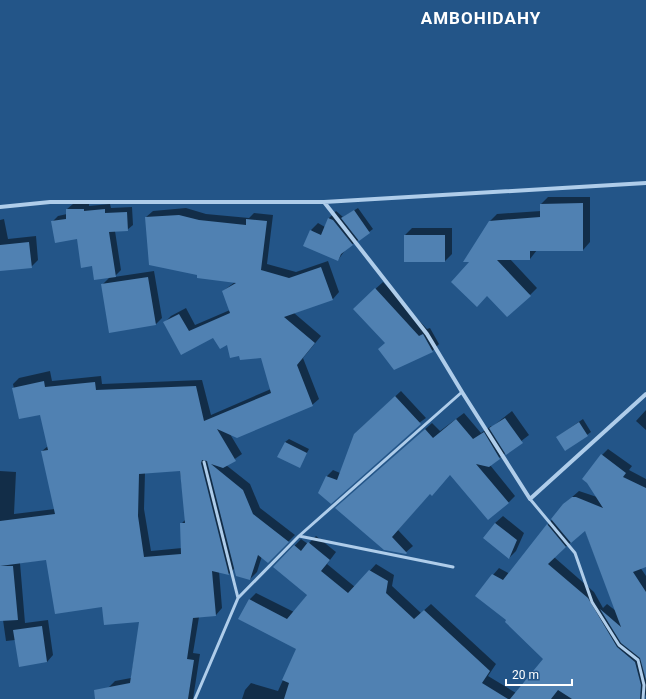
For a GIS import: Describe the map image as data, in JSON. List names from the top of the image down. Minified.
{"districts":["AMBOHIDAHY"],"scale_bar":"20 m"}
